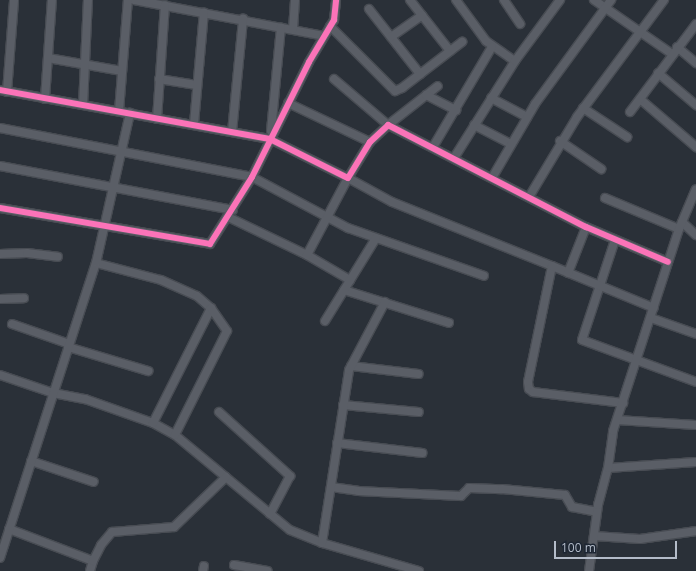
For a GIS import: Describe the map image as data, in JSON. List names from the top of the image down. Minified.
{"scale_bar":"100 m"}
